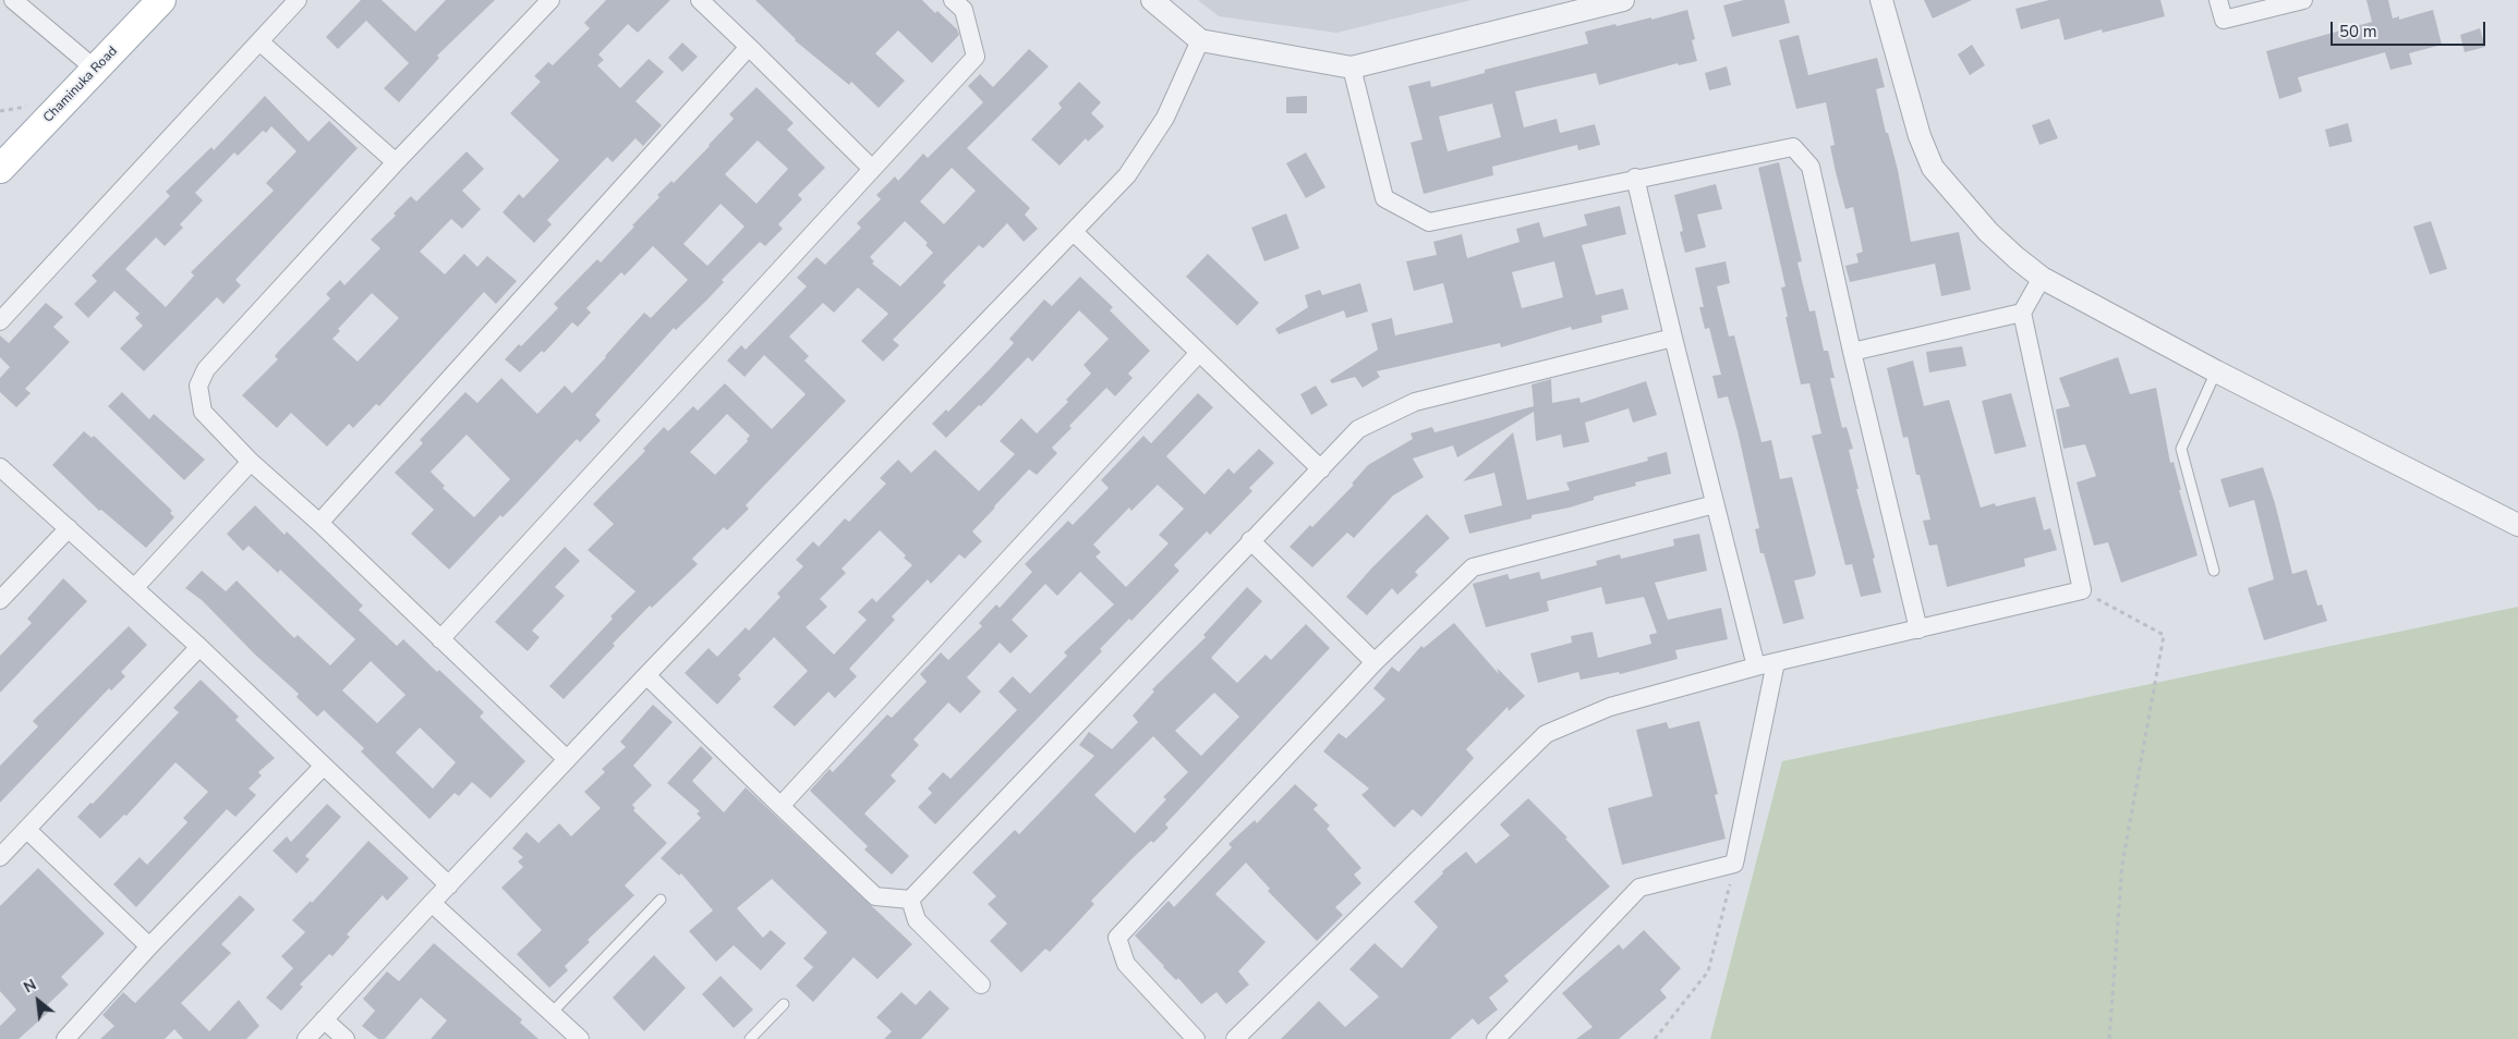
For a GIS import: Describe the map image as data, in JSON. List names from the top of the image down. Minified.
{"streets":{"main road":["Chaminuka Road"]},"scale_bar":"50 m","north":"top left"}
